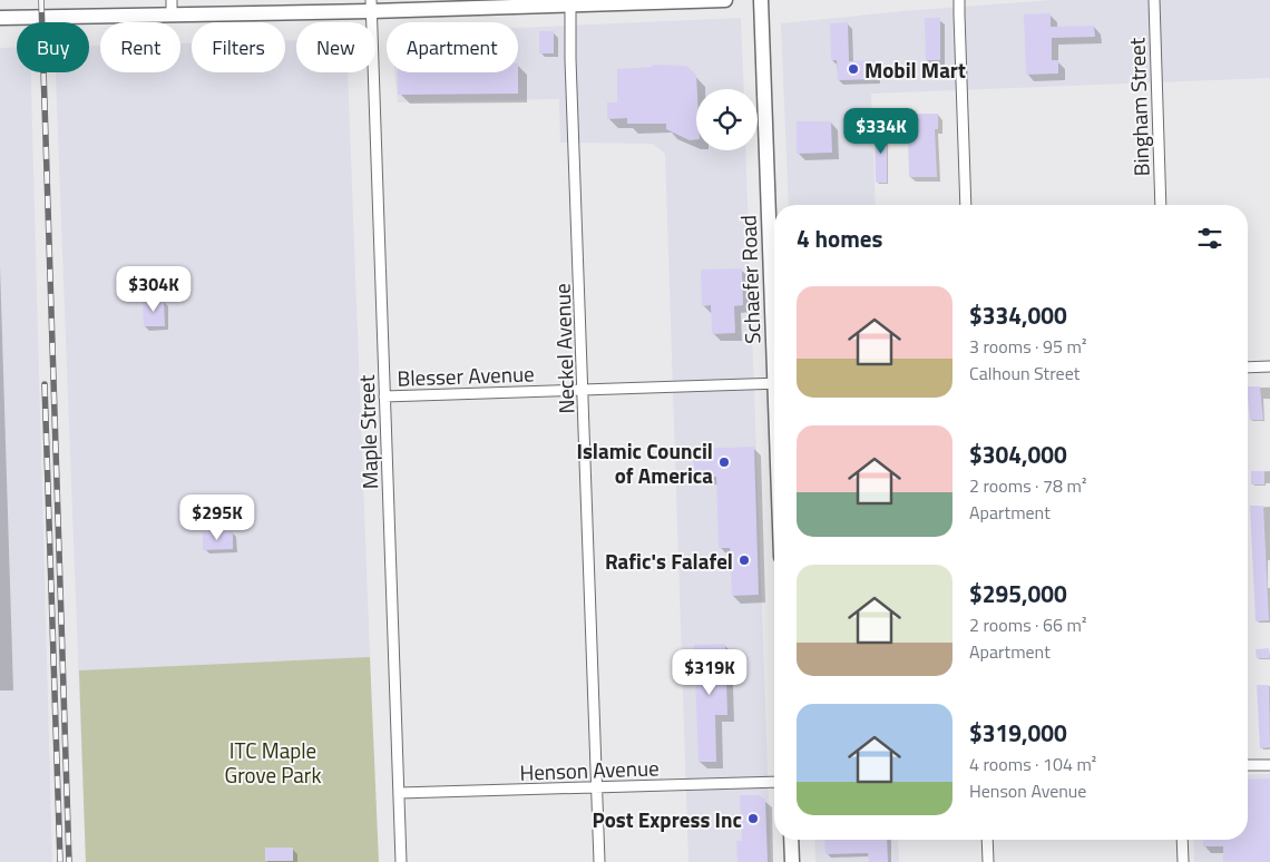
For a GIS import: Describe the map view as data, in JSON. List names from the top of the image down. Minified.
{"streets":{"main road":["Schaefer Road"],"street":["Bingham Street","Neckel Avenue","Blesser Avenue","Maple Street","Henson Avenue"]},"crossings":[["Neckel Avenue","Blesser Avenue"],["Neckel Avenue","Henson Avenue"],["Blesser Avenue","Maple Street"],["Maple Street","Henson Avenue"]],"parks":["ITC Maple Grove Park"],"places":["Mobil Mart","Islamic Council of America","Rafic's Falafel","Post Express Inc"],"page":{"chip":["Buy","Rent","Filters","New","Apartment"],"price":["$334K","$304K","$295K","$319K"],"heading":"4 homes","list":[{"name":"$334,000","note":"3 rooms · 95 m² · Calhoun Street"},{"name":"$304,000","note":"2 rooms · 78 m² · Apartment"},{"name":"$295,000","note":"2 rooms · 66 m² · Apartment"},{"name":"$319,000","note":"4 rooms · 104 m² · Henson Avenue"}]}}
